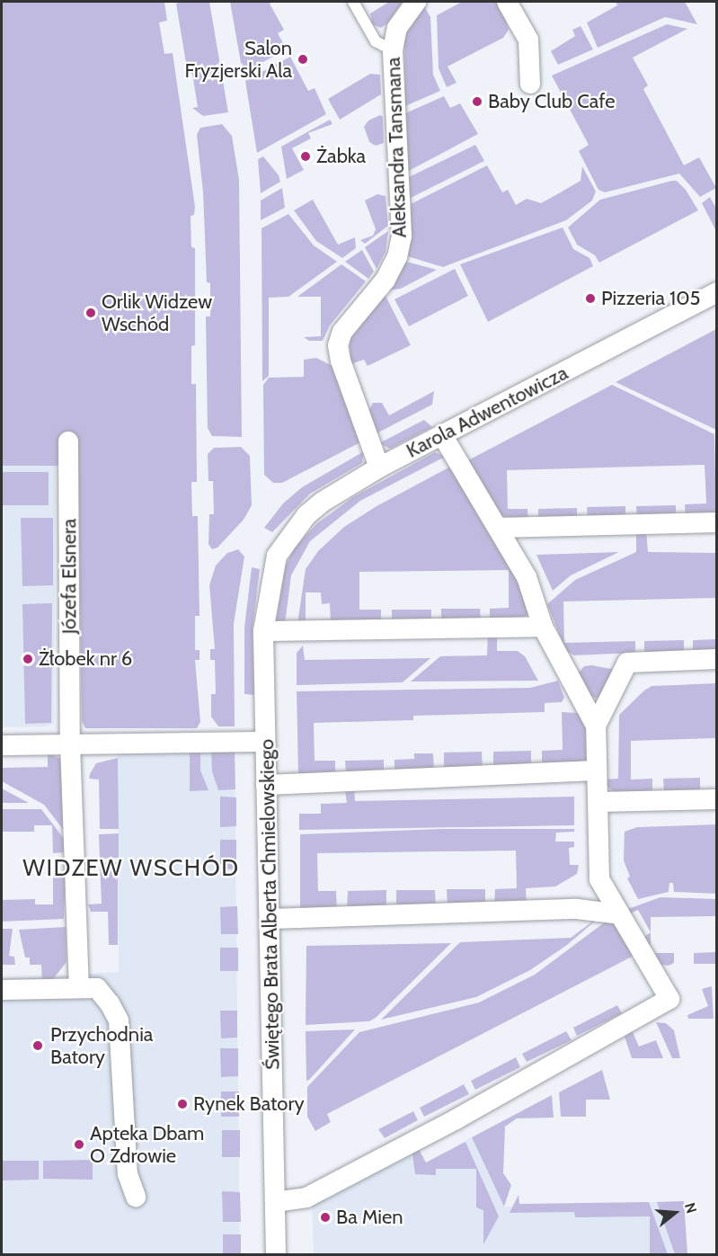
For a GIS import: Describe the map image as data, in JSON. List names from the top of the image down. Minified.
{"streets":{"street":["Aleksandra Tansmana","Karola Adwentowicza","Józefa Elsnera","Świętego Brata Alberta Chmielowskiego"]},"crossings":[["Aleksandra Tansmana","Karola Adwentowicza"],["Karola Adwentowicza","Świętego Brata Alberta Chmielowskiego"]],"districts":["WIDZEW WSCHÓD"],"places":["Salon Fryzjerski Ala","Baby Club Cafe","Żabka","Pizzeria 105","Orlik Widzew Wschód","Żłobek nr 6","Przychodnia Batory","Rynek Batory","Apteka Dbam O Zdrowie","Ba Mien"],"north":"right"}
